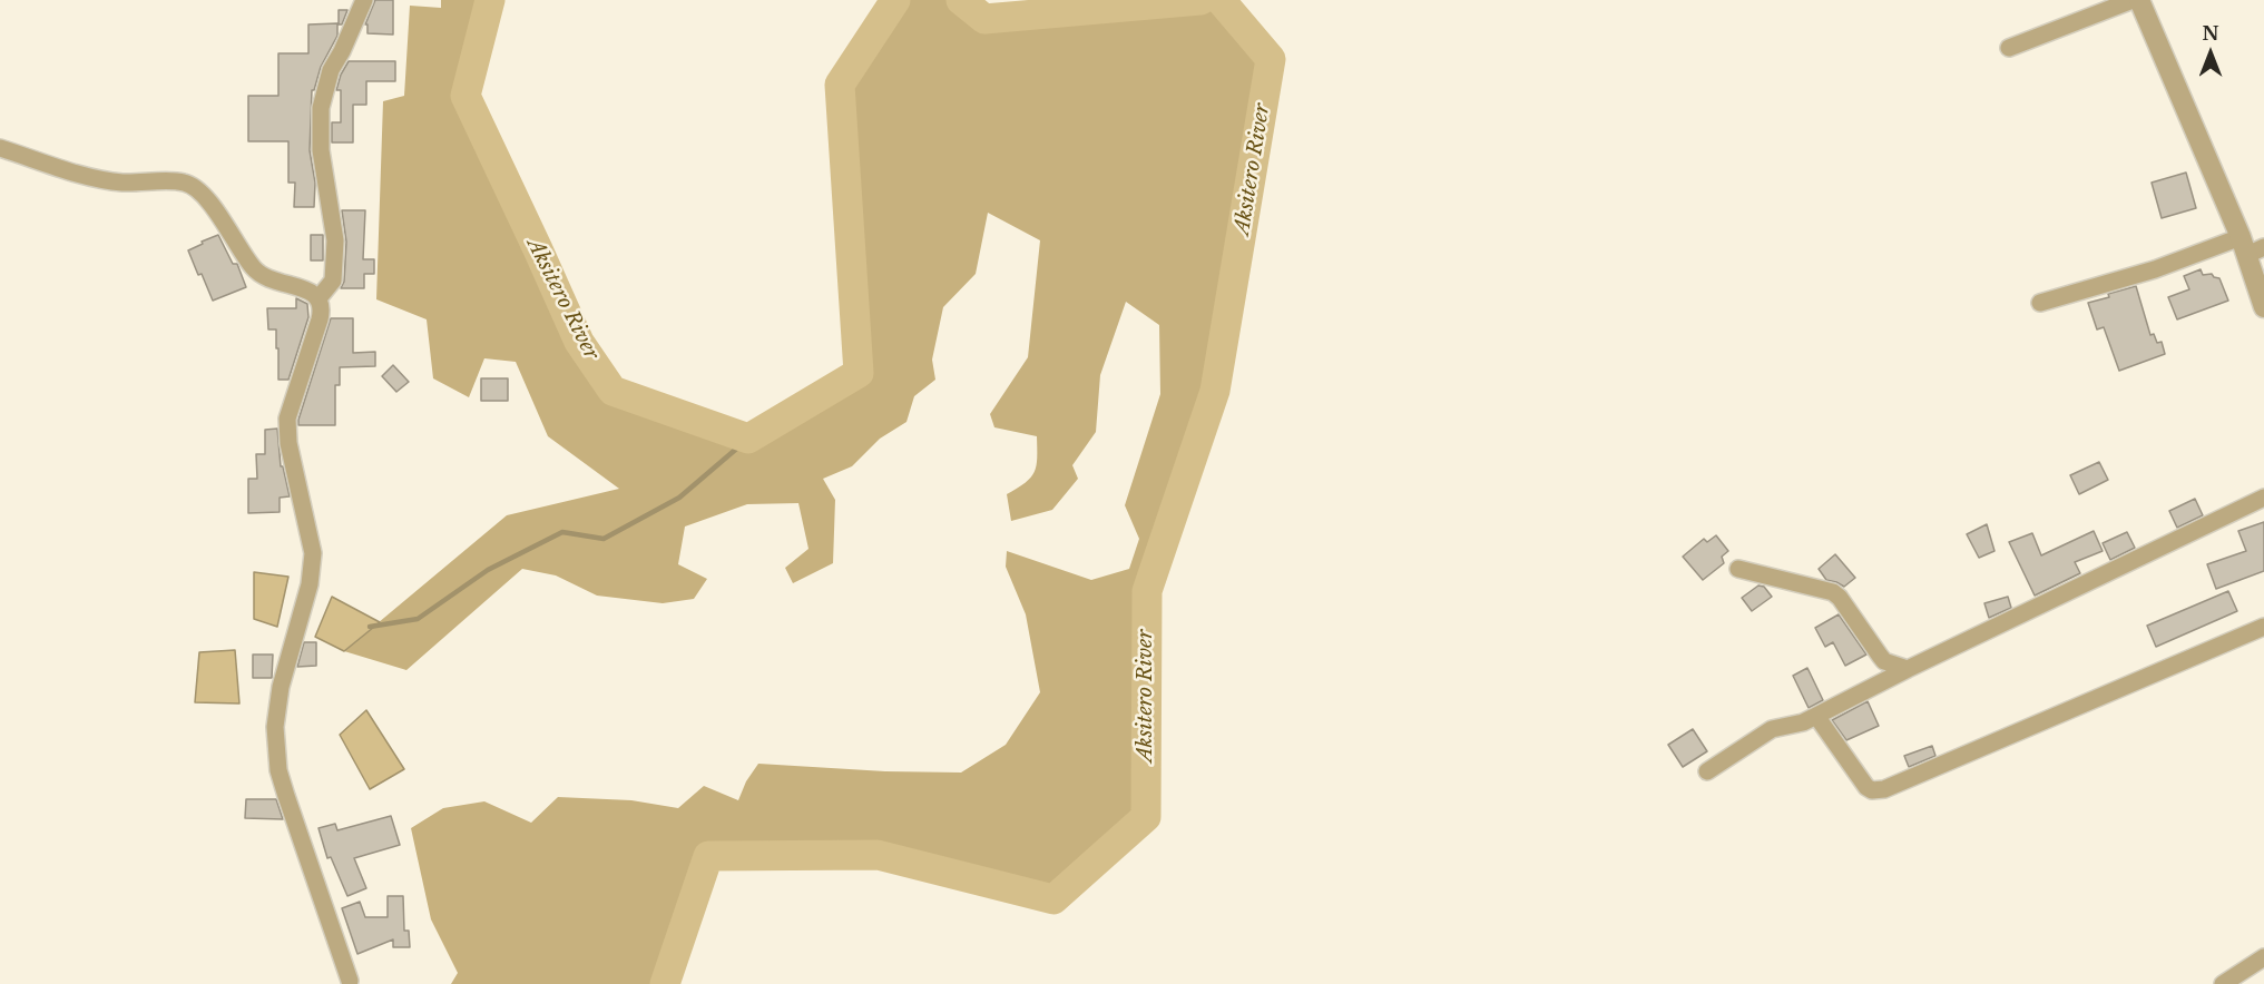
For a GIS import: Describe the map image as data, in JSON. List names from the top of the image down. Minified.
{"water":["Aksitero River"],"north":"top"}
